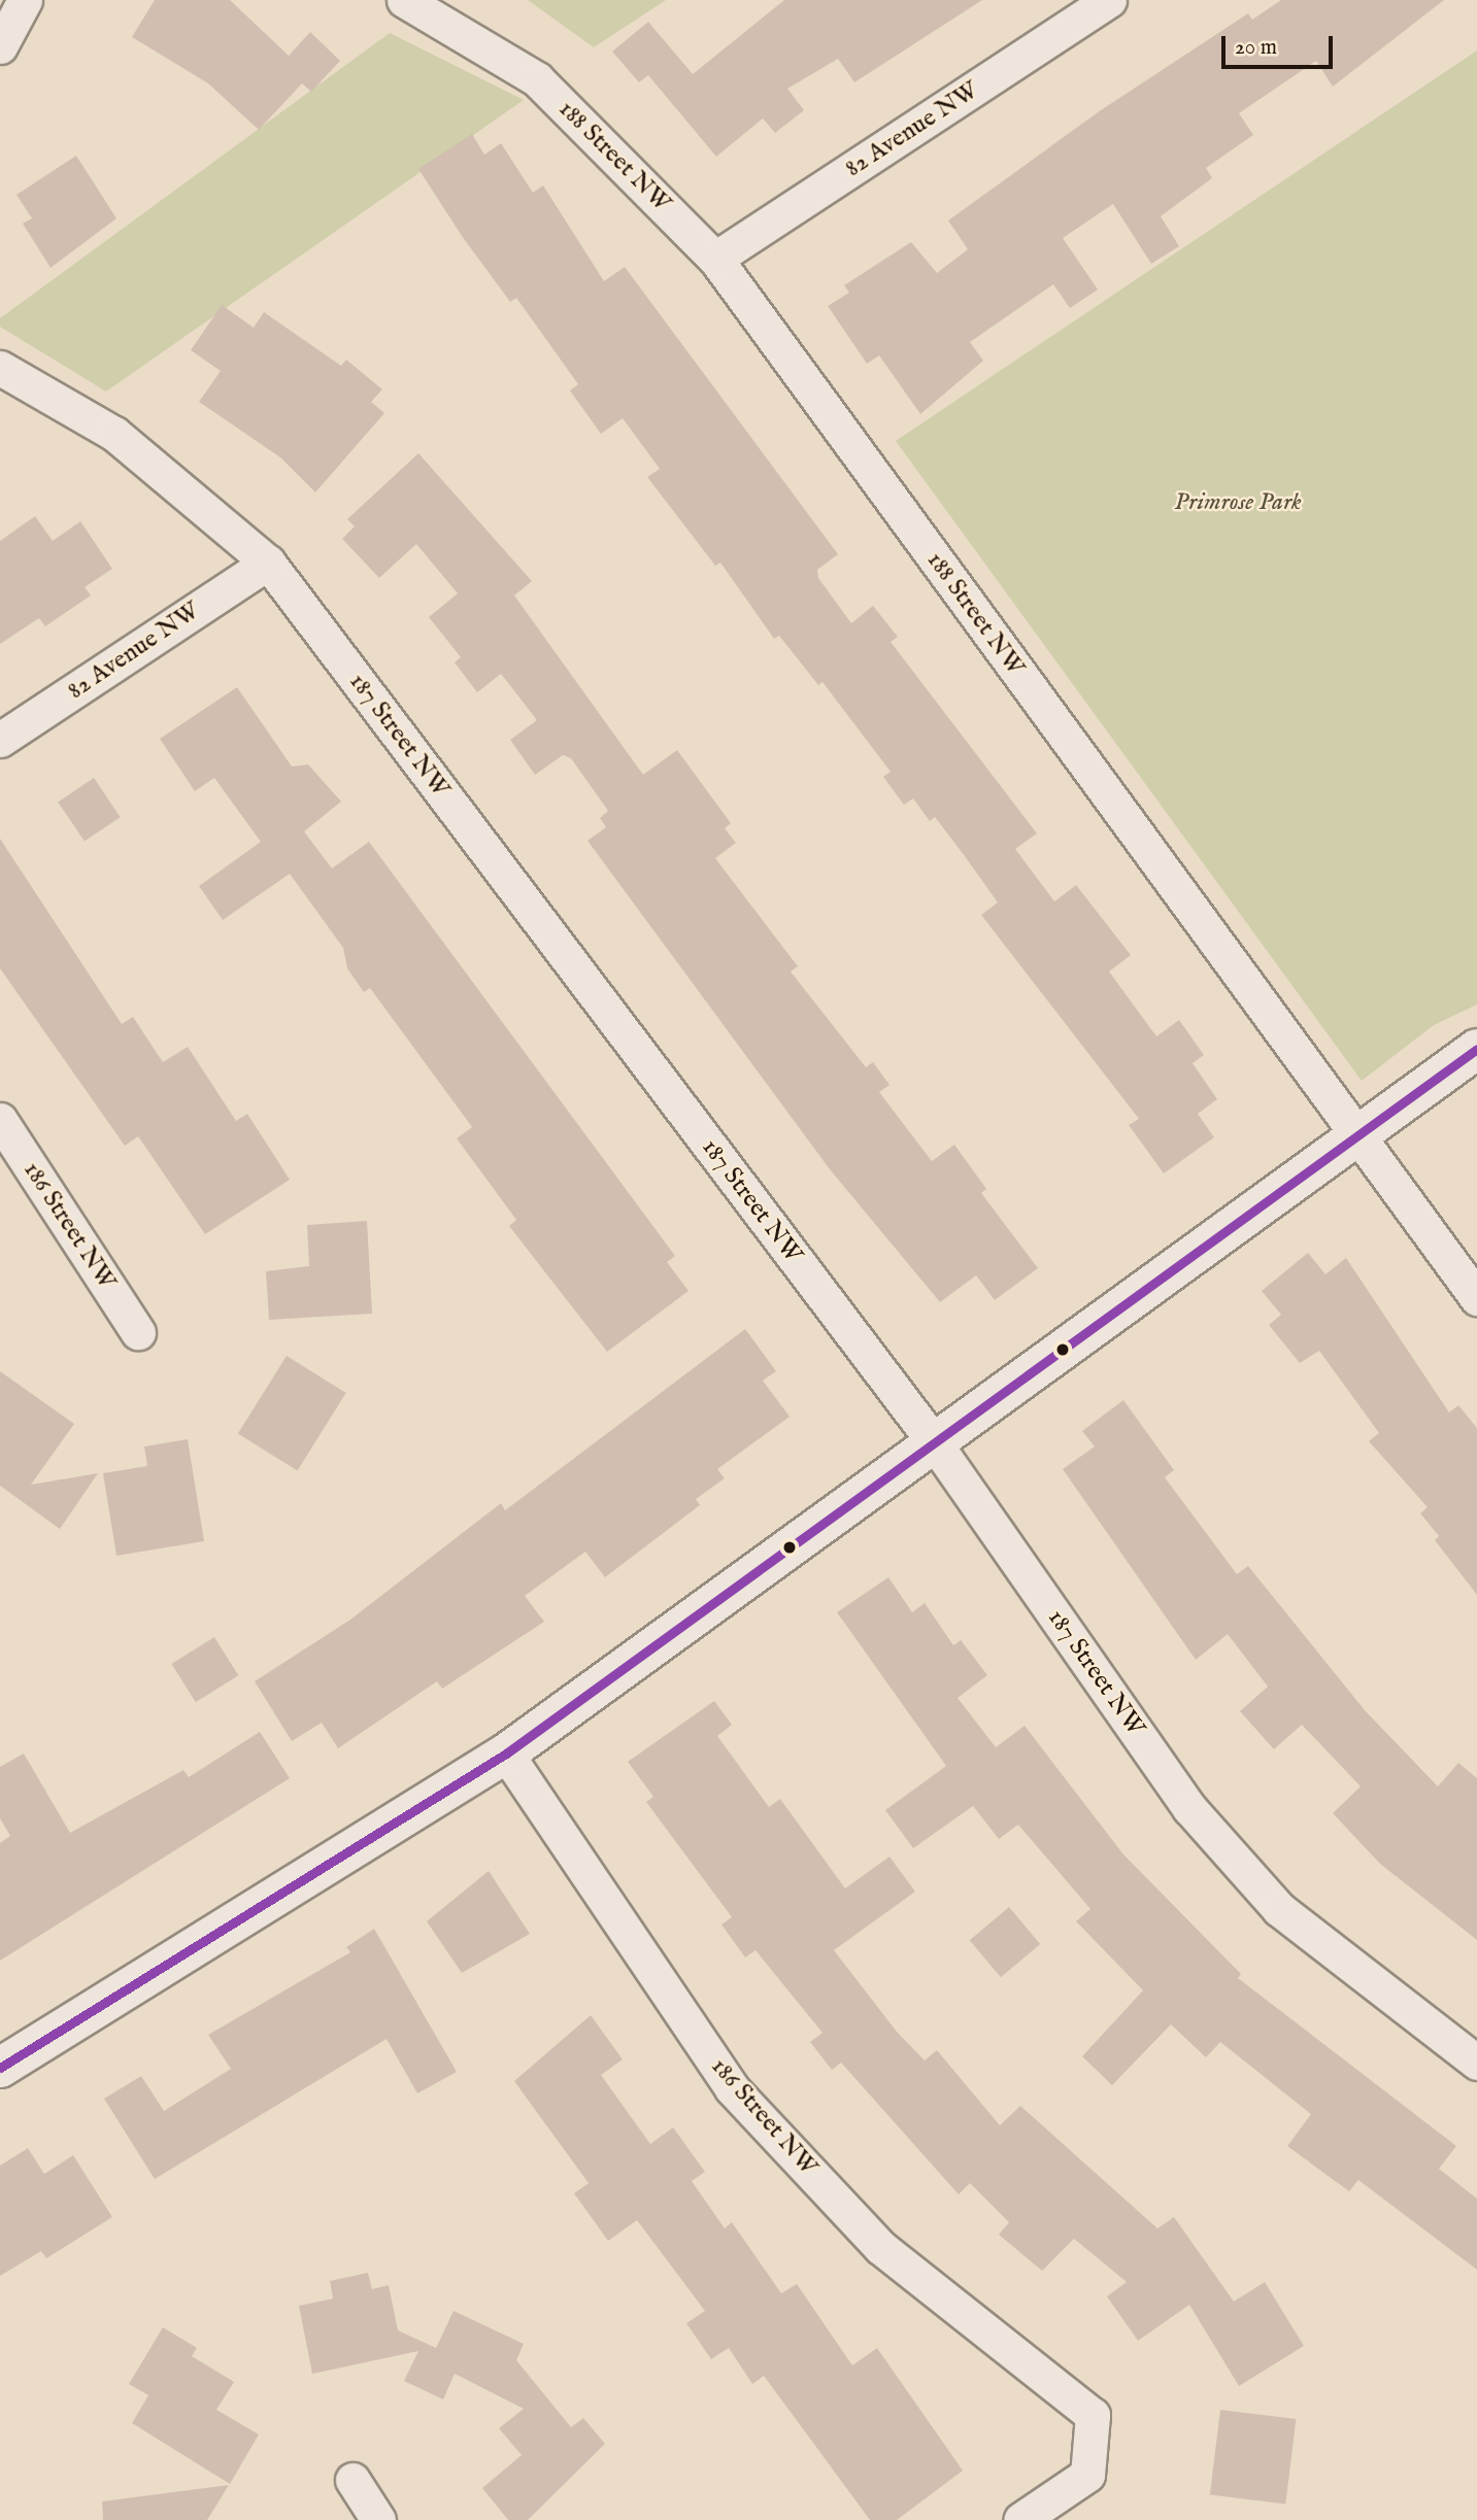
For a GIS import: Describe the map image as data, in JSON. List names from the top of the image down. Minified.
{"streets":{"street":["82 Avenue NW","188 Street NW","187 Street NW","186 Street NW"]},"crossings":[["82 Avenue NW","188 Street NW"],["82 Avenue NW","187 Street NW"]],"parks":["Primrose Park"],"scale_bar":"20 m"}
